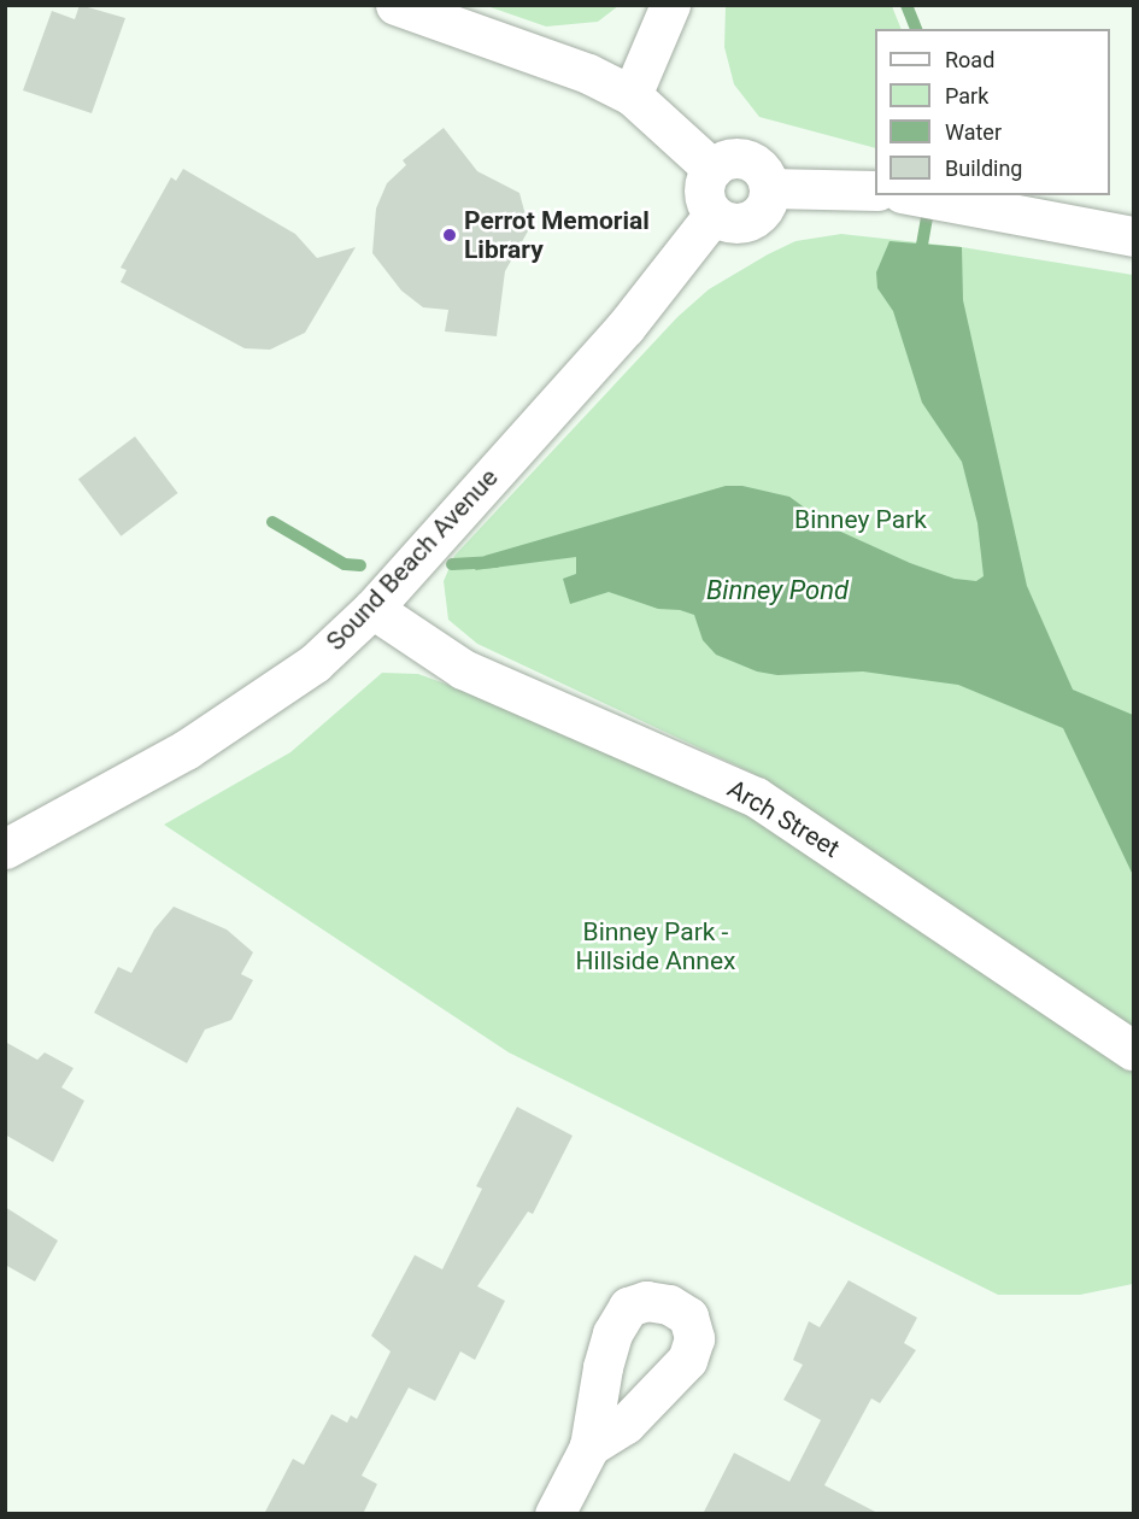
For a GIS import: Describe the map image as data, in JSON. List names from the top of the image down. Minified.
{"streets":{"street":["Sound Beach Avenue","Arch Street"]},"crossings":[["Sound Beach Avenue","Arch Street"]],"water":["Binney Pond"],"parks":["Binney Park","Binney Park - Hillside Annex"],"places":["Perrot Memorial Library"],"legend":["Road","Park","Water","Building"]}
